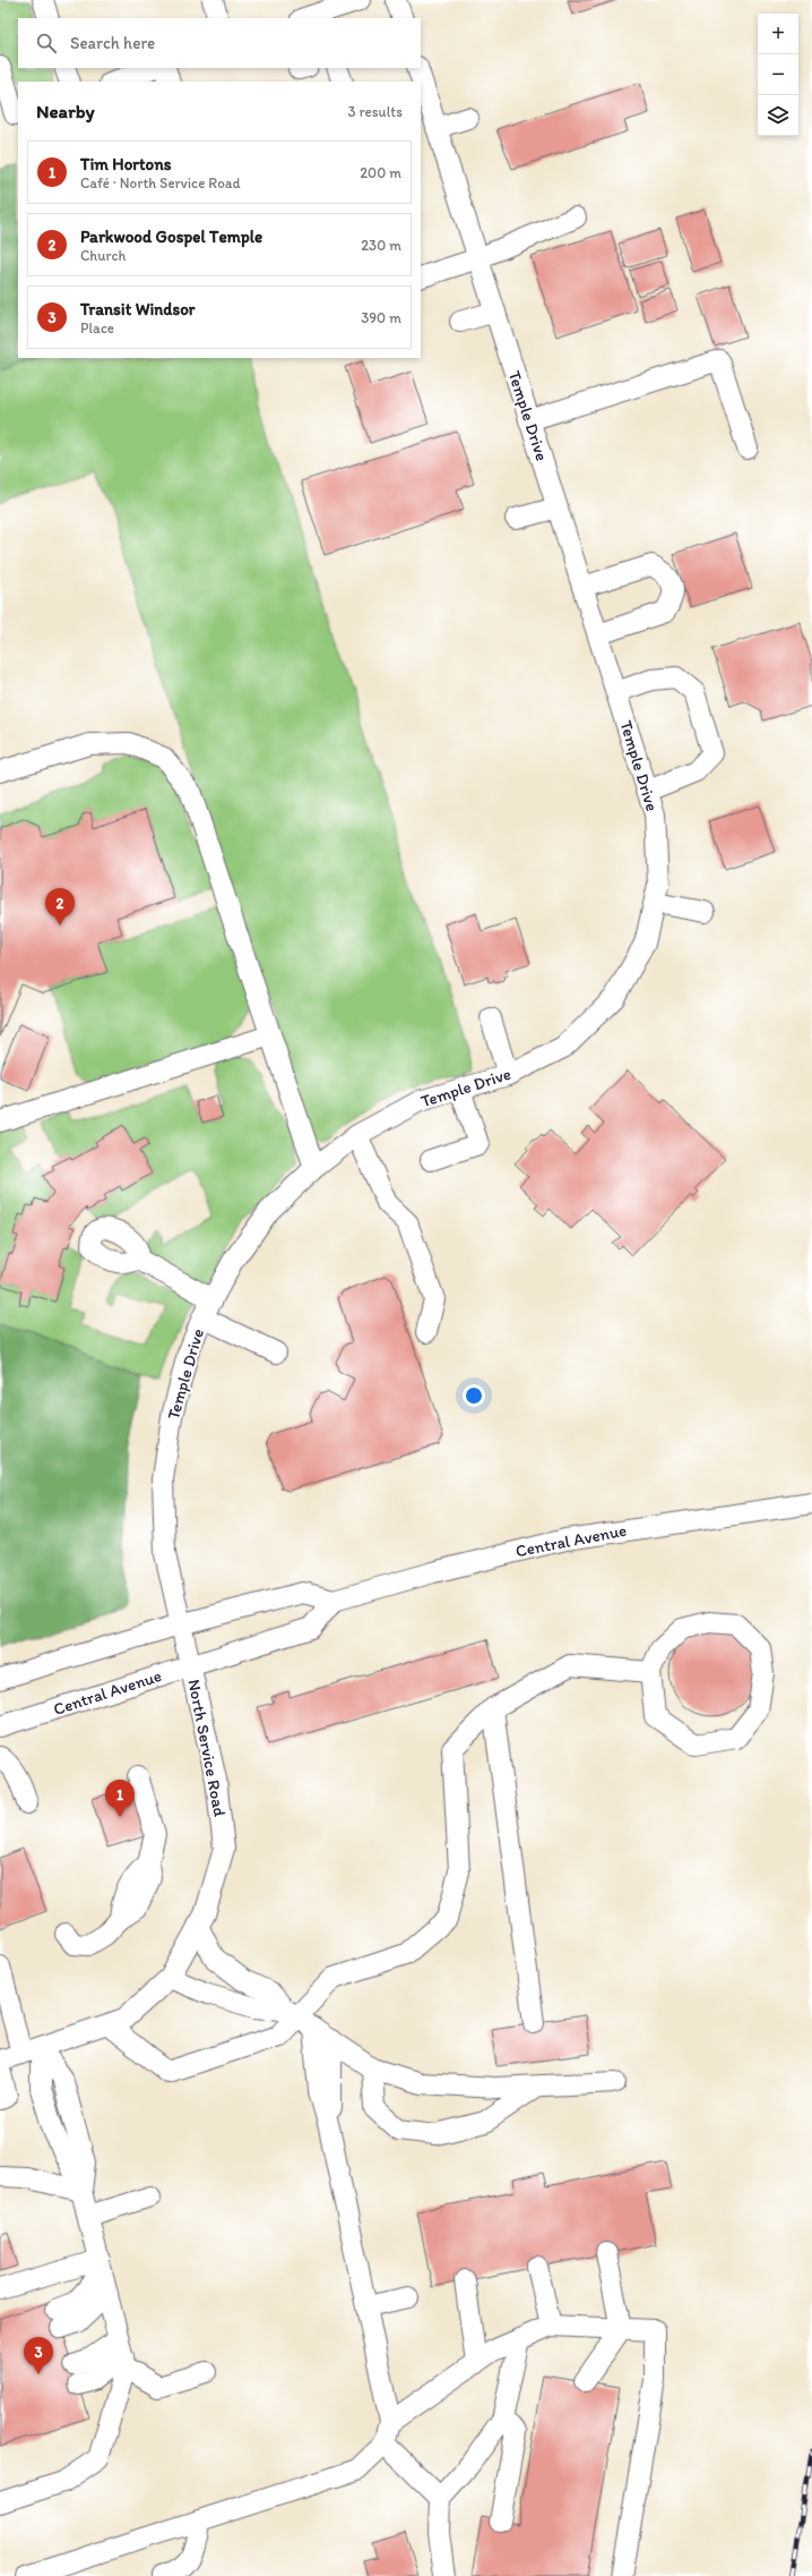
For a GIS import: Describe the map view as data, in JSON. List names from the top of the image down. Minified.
{"streets":{"street":["Temple Drive","Central Avenue","North Service Road"]},"crossings":[["Temple Drive","Central Avenue"],["Temple Drive","North Service Road"],["Central Avenue","North Service Road"]],"page":{"map_buttons":["+","−"],"search":"Search here","heading":["Nearby","3 results"],"list":[{"mark":"1","name":"Tim Hortons","note":"Café · North Service Road","value":"200 m"},{"mark":"2","name":"Parkwood Gospel Temple","note":"Church","value":"230 m"},{"mark":"3","name":"Transit Windsor","note":"Place","value":"390 m"}],"pins":["2","1","3"]}}
